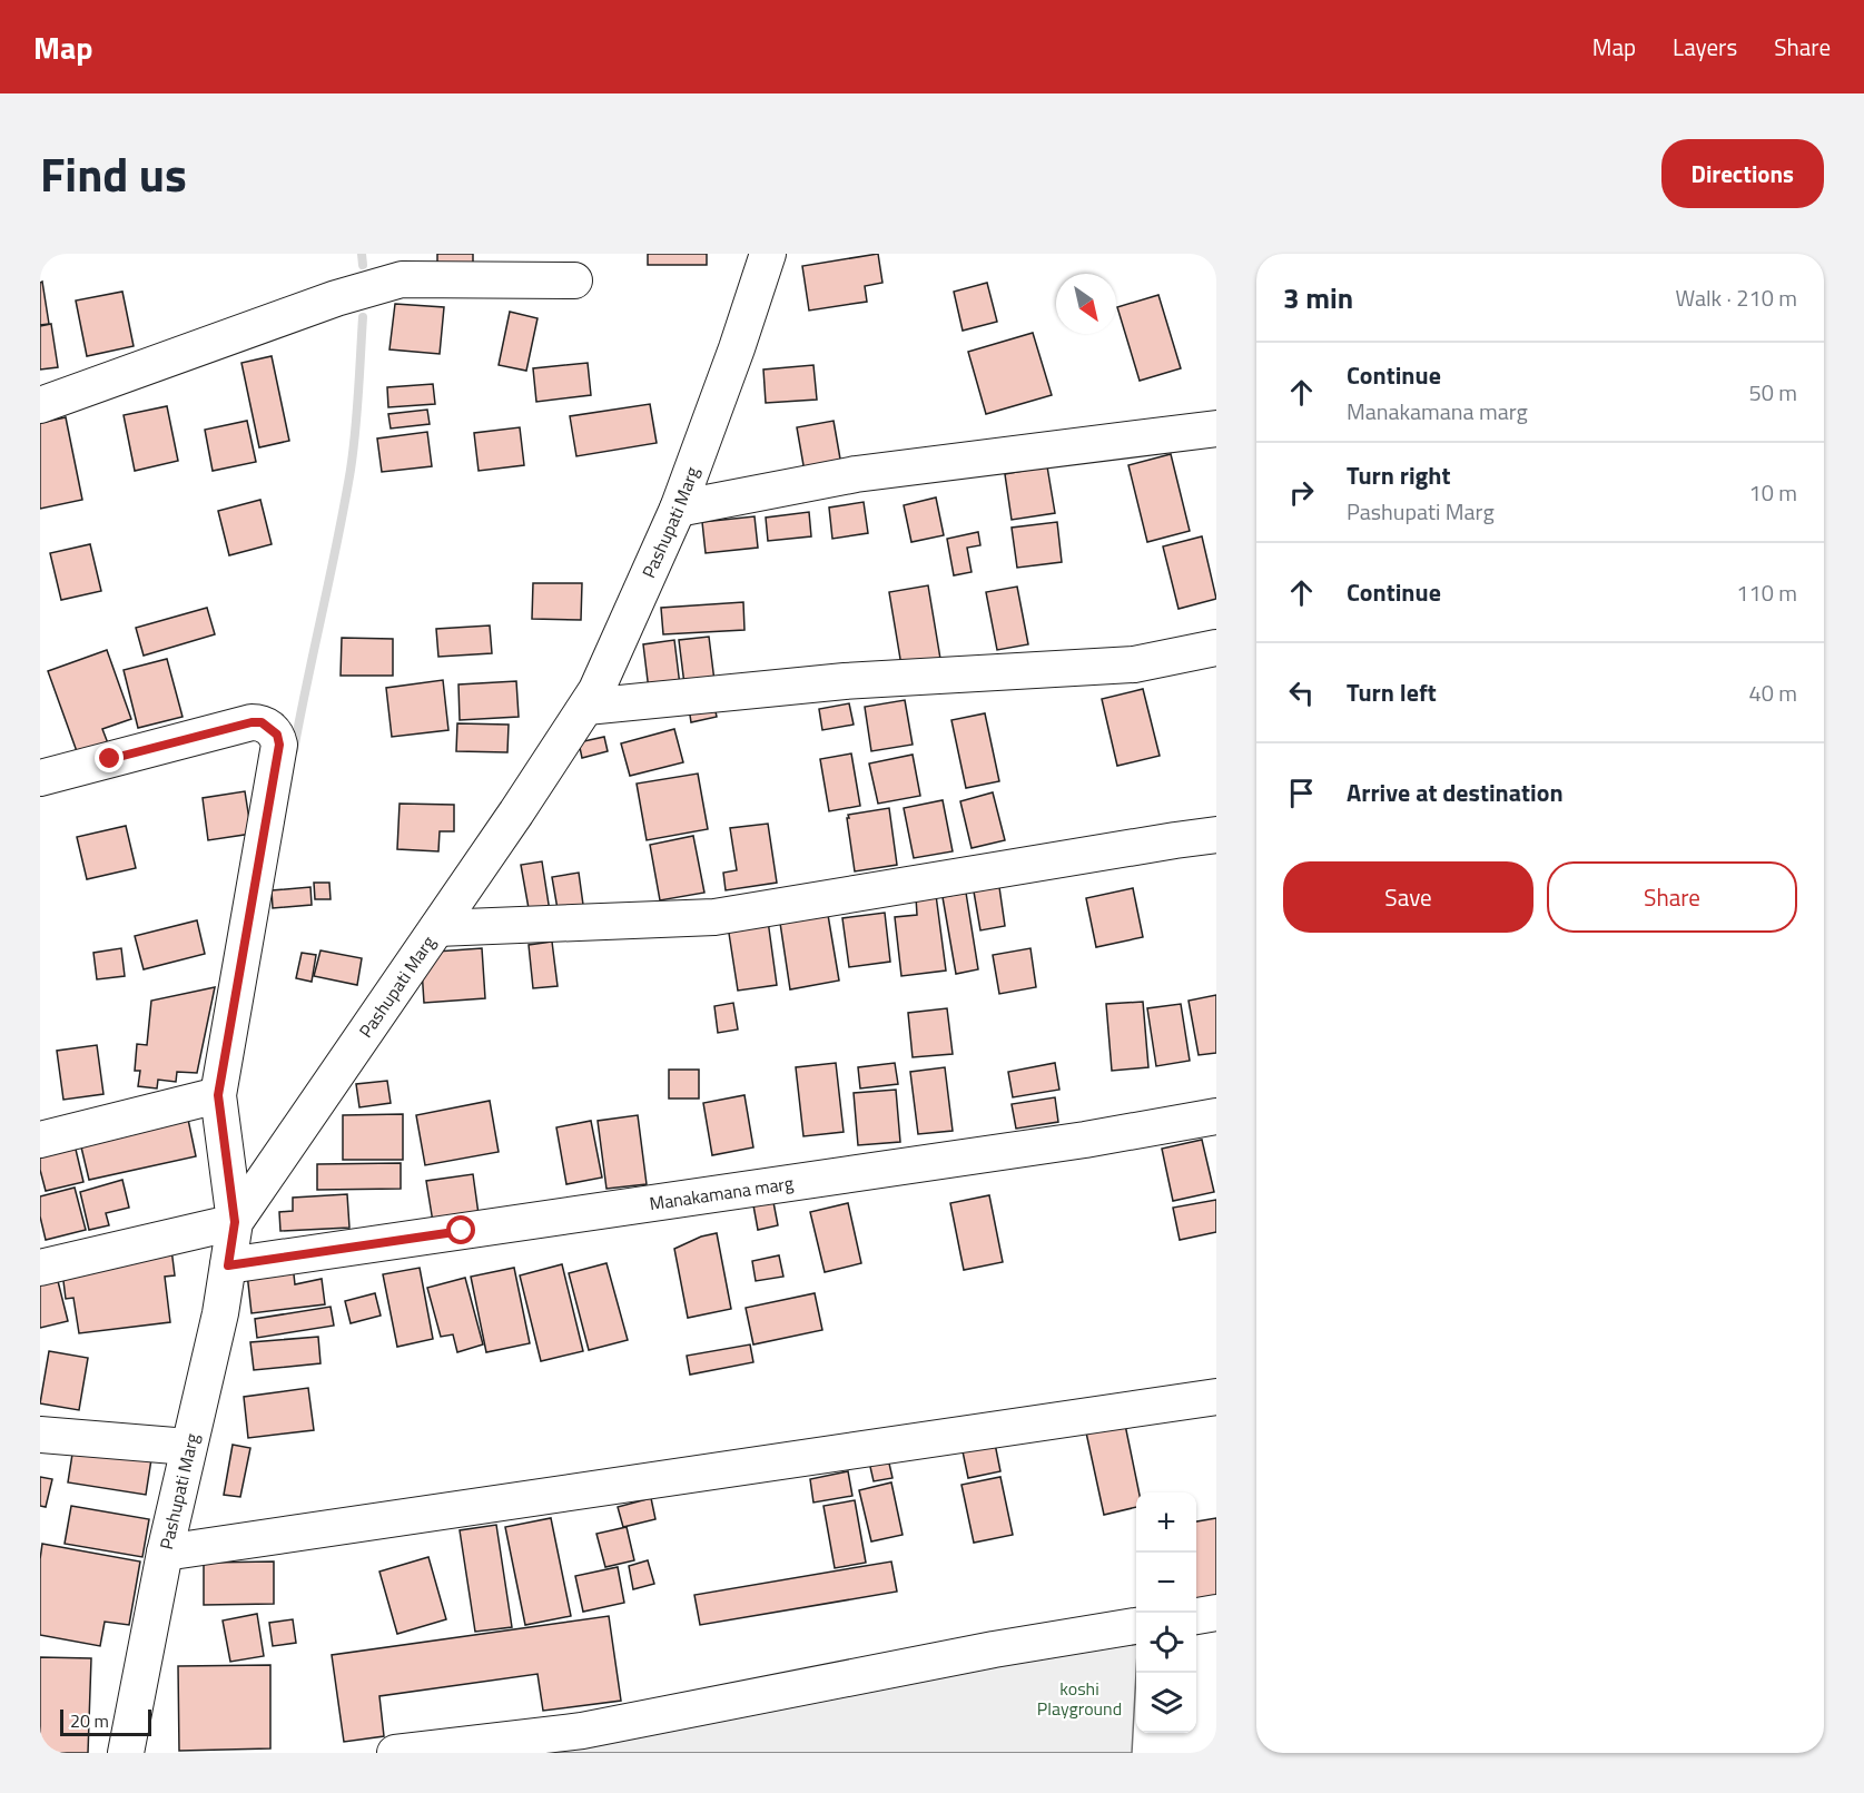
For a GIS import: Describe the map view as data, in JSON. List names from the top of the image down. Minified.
{"streets":{"street":["Pashupati Marg","Manakamana marg"]},"crossings":[["Pashupati Marg","Manakamana marg"]],"parks":["koshi Playground"],"scale_bar":"20 m","north":"bottom right","page":{"header":"Map","nav":["Map","Layers","Share"],"title":"Find us","buttons":["Directions",["Save","Share"]],"heading":["3 min","Walk · 210 m"],"list":[["Continue","Manakamana marg","50 m"],["Turn right","Pashupati Marg","10 m"],["Continue","110 m"],["Turn left","40 m"],"Arrive at destination"],"map_buttons":["+","−"],"scale":"20 m"}}
